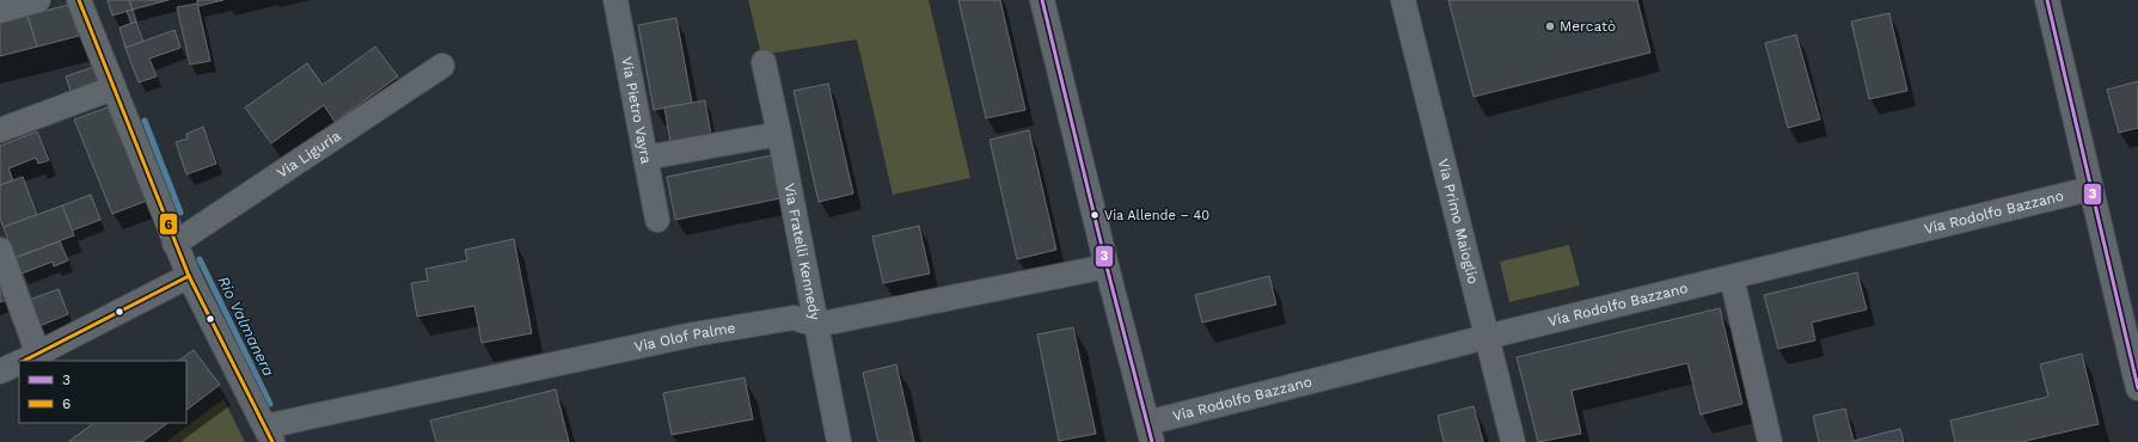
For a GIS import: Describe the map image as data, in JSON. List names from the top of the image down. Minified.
{"streets":{"street":["Via Pietro Vayra","Via Liguria","Via Rodolfo Bazzano","Via Primo Maioglio","Via Fratelli Kennedy","Via Olof Palme"]},"crossings":[["Via Rodolfo Bazzano","Via Primo Maioglio"],["Via Fratelli Kennedy","Via Olof Palme"]],"water":["Rio Valmanera"],"places":["Mercatò","Via Allende – 40"],"lines":["transit line 3","transit line 6"],"legend":["3","6"]}
